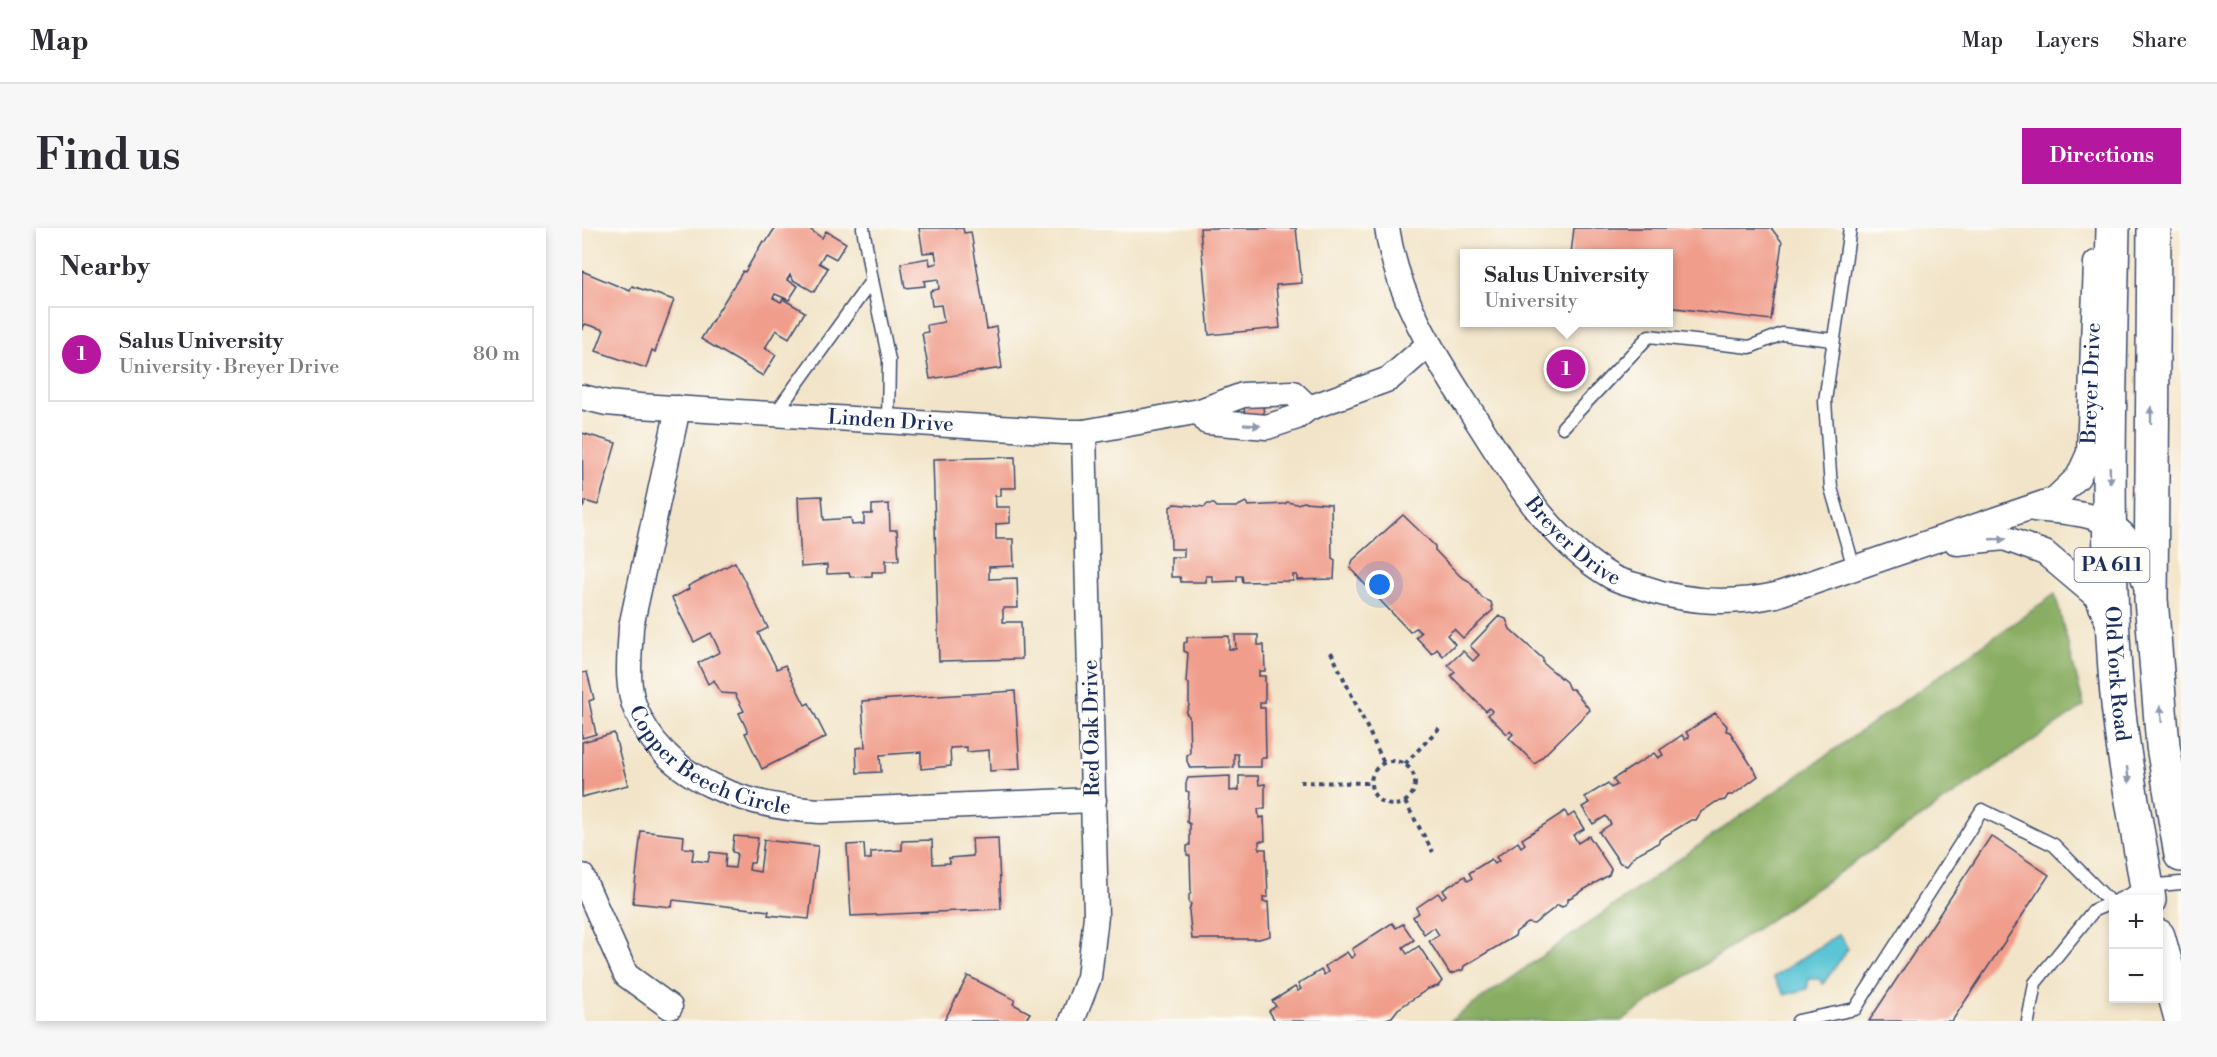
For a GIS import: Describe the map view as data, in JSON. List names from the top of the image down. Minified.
{"streets":{"highway":["PA 611","Old York Road"],"street":["Breyer Drive","Linden Drive","Red Oak Drive","Copper Beech Circle"]},"crossings":[["Breyer Drive","Old York Road"],["Linden Drive","Red Oak Drive"],["Linden Drive","Copper Beech Circle"],["Red Oak Drive","Copper Beech Circle"]],"page":{"header":"Map","nav":["Map","Layers","Share"],"buttons":"Directions","title":"Find us","heading":"Nearby","popup":["Salus University","University"],"list":[{"mark":"1","name":"Salus University","note":"University · Breyer Drive","value":"80 m"}],"pins":"1","map_buttons":["+","−"]}}
